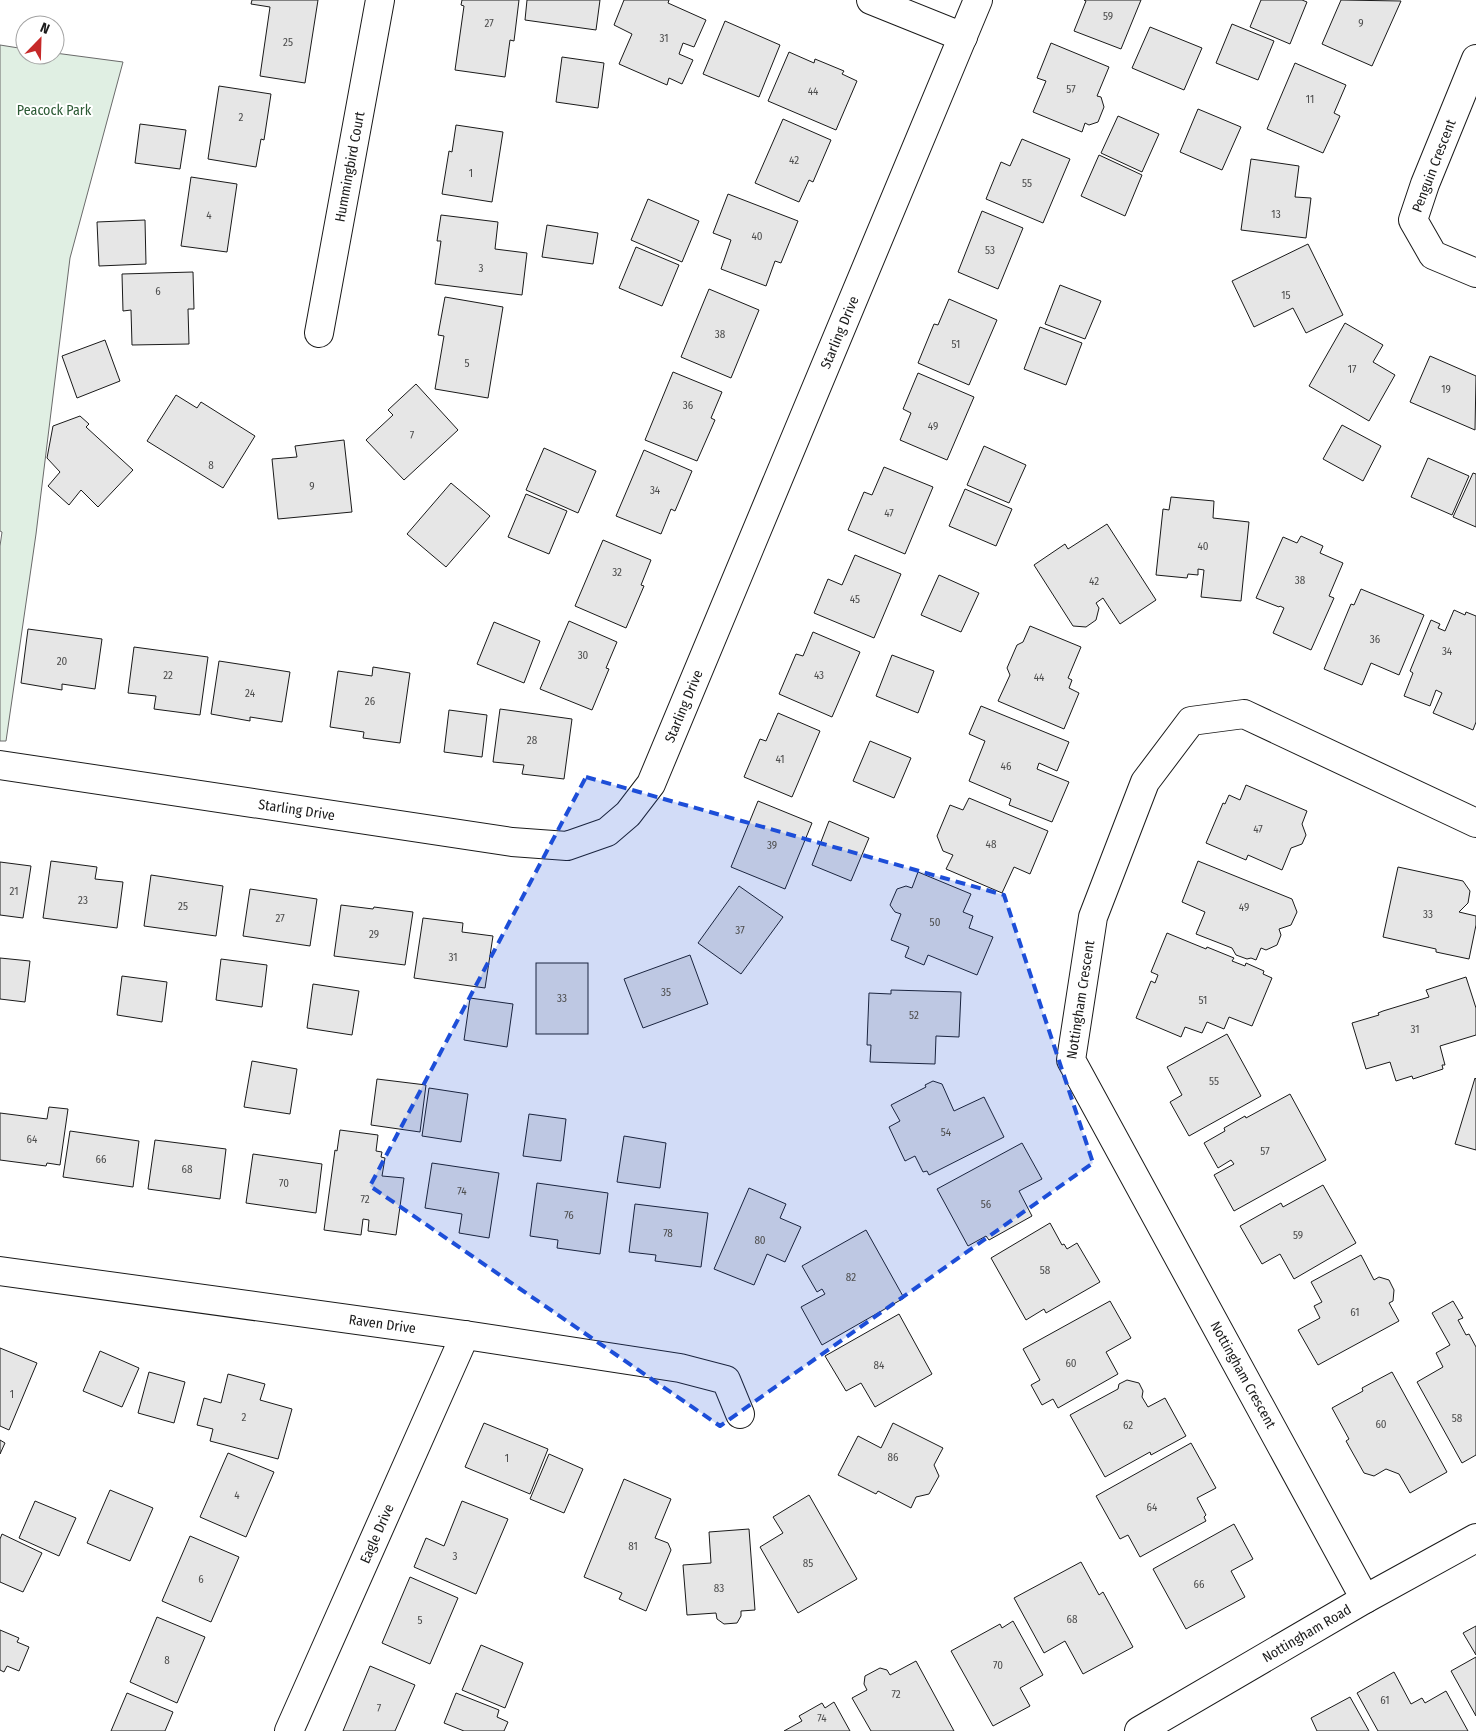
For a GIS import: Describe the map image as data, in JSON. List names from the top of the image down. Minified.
{"streets":{"street":["Penguin Crescent","Hummingbird Court","Starling Drive","Nottingham Crescent","Raven Drive","Eagle Drive","Nottingham Road"]},"crossings":[["Nottingham Crescent","Nottingham Road"],["Raven Drive","Eagle Drive"]],"parks":["Peacock Park"],"house_numbers":["59","27","9","31","25","57","44","11","2","42","1","55","13","4","40","53","3","6","15","38","51","5","17","19","36","49","7","8","9","34","47","40","32","38","42","45","36","34","30","20","22","43","44","24","26","28","41","46","47","48","39","21","23","25","49","33","27","50","37","29","31","35","33","51","52","31","55","54","64","57","66","68","70","74","72","56","76","78","59","80","58","82","61","60","84","1","2","58","60","62","86","1","4","64","81","3","85","6","66","83","68","5","8","70","72","61","7","74"],"north":"top right"}
